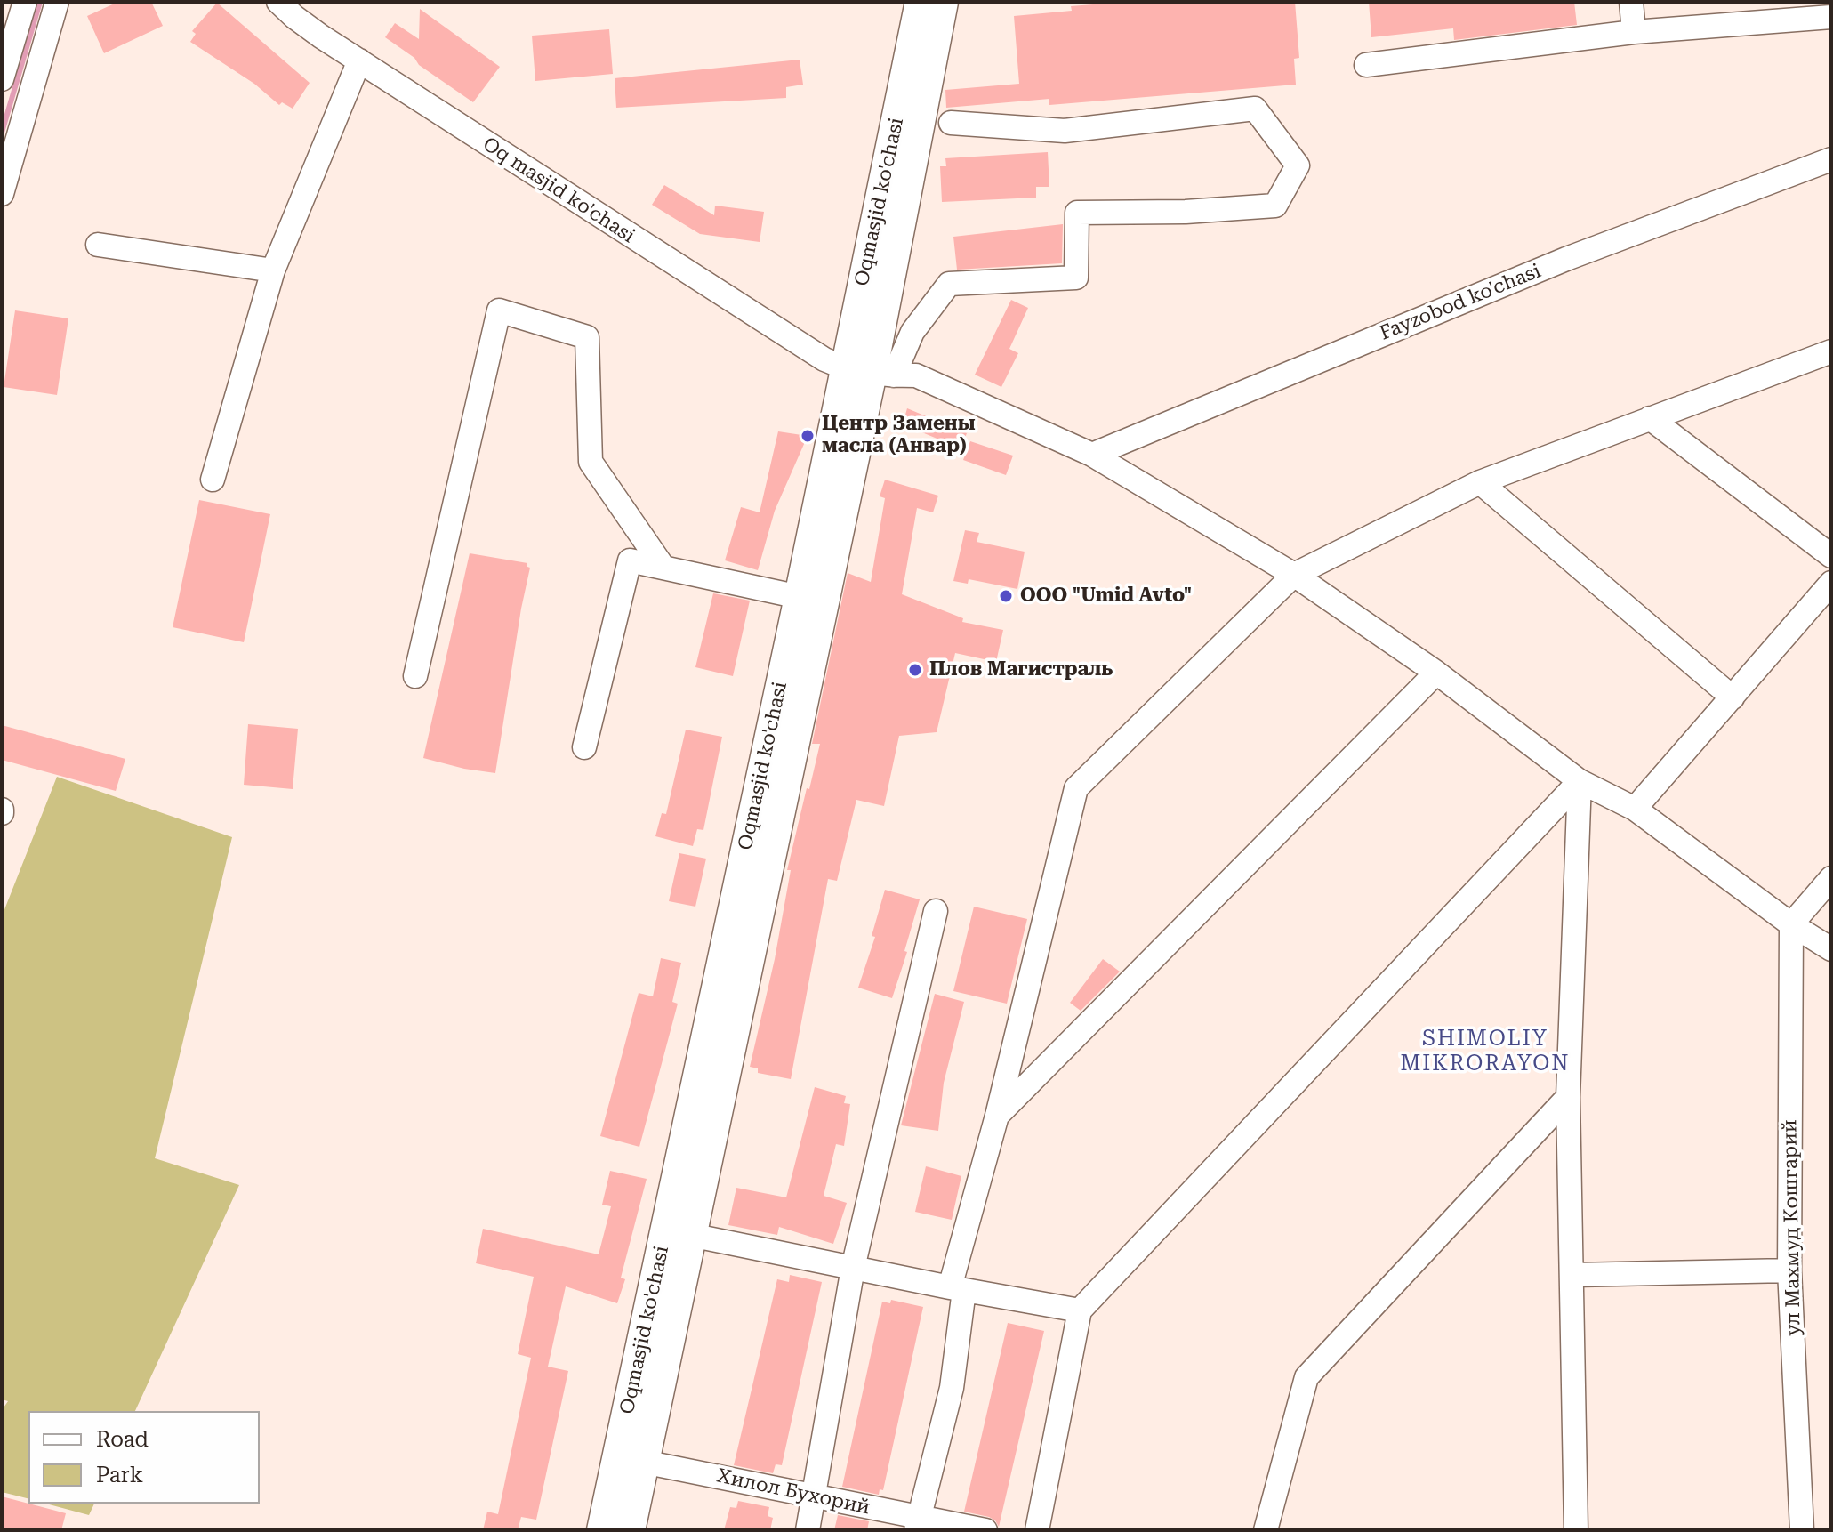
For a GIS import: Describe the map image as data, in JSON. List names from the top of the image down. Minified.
{"streets":{"main road":["Oqmasjid ko'chasi"],"street":["Oq masjid ko'chasi","Fayzobod ko'chasi","ул Махмуд Кошгарий","Хилол Бухорий"]},"crossings":[["Oq masjid ko'chasi","Oqmasjid ko'chasi"],["Oqmasjid ko'chasi","Хилол Бухорий"]],"districts":["SHIMOLIY MIKRORAYON"],"places":["Центр Замены масла (Анвар)","ООО \"Umid Avto\"","Плов Магистраль"],"legend":["Road","Park"]}
